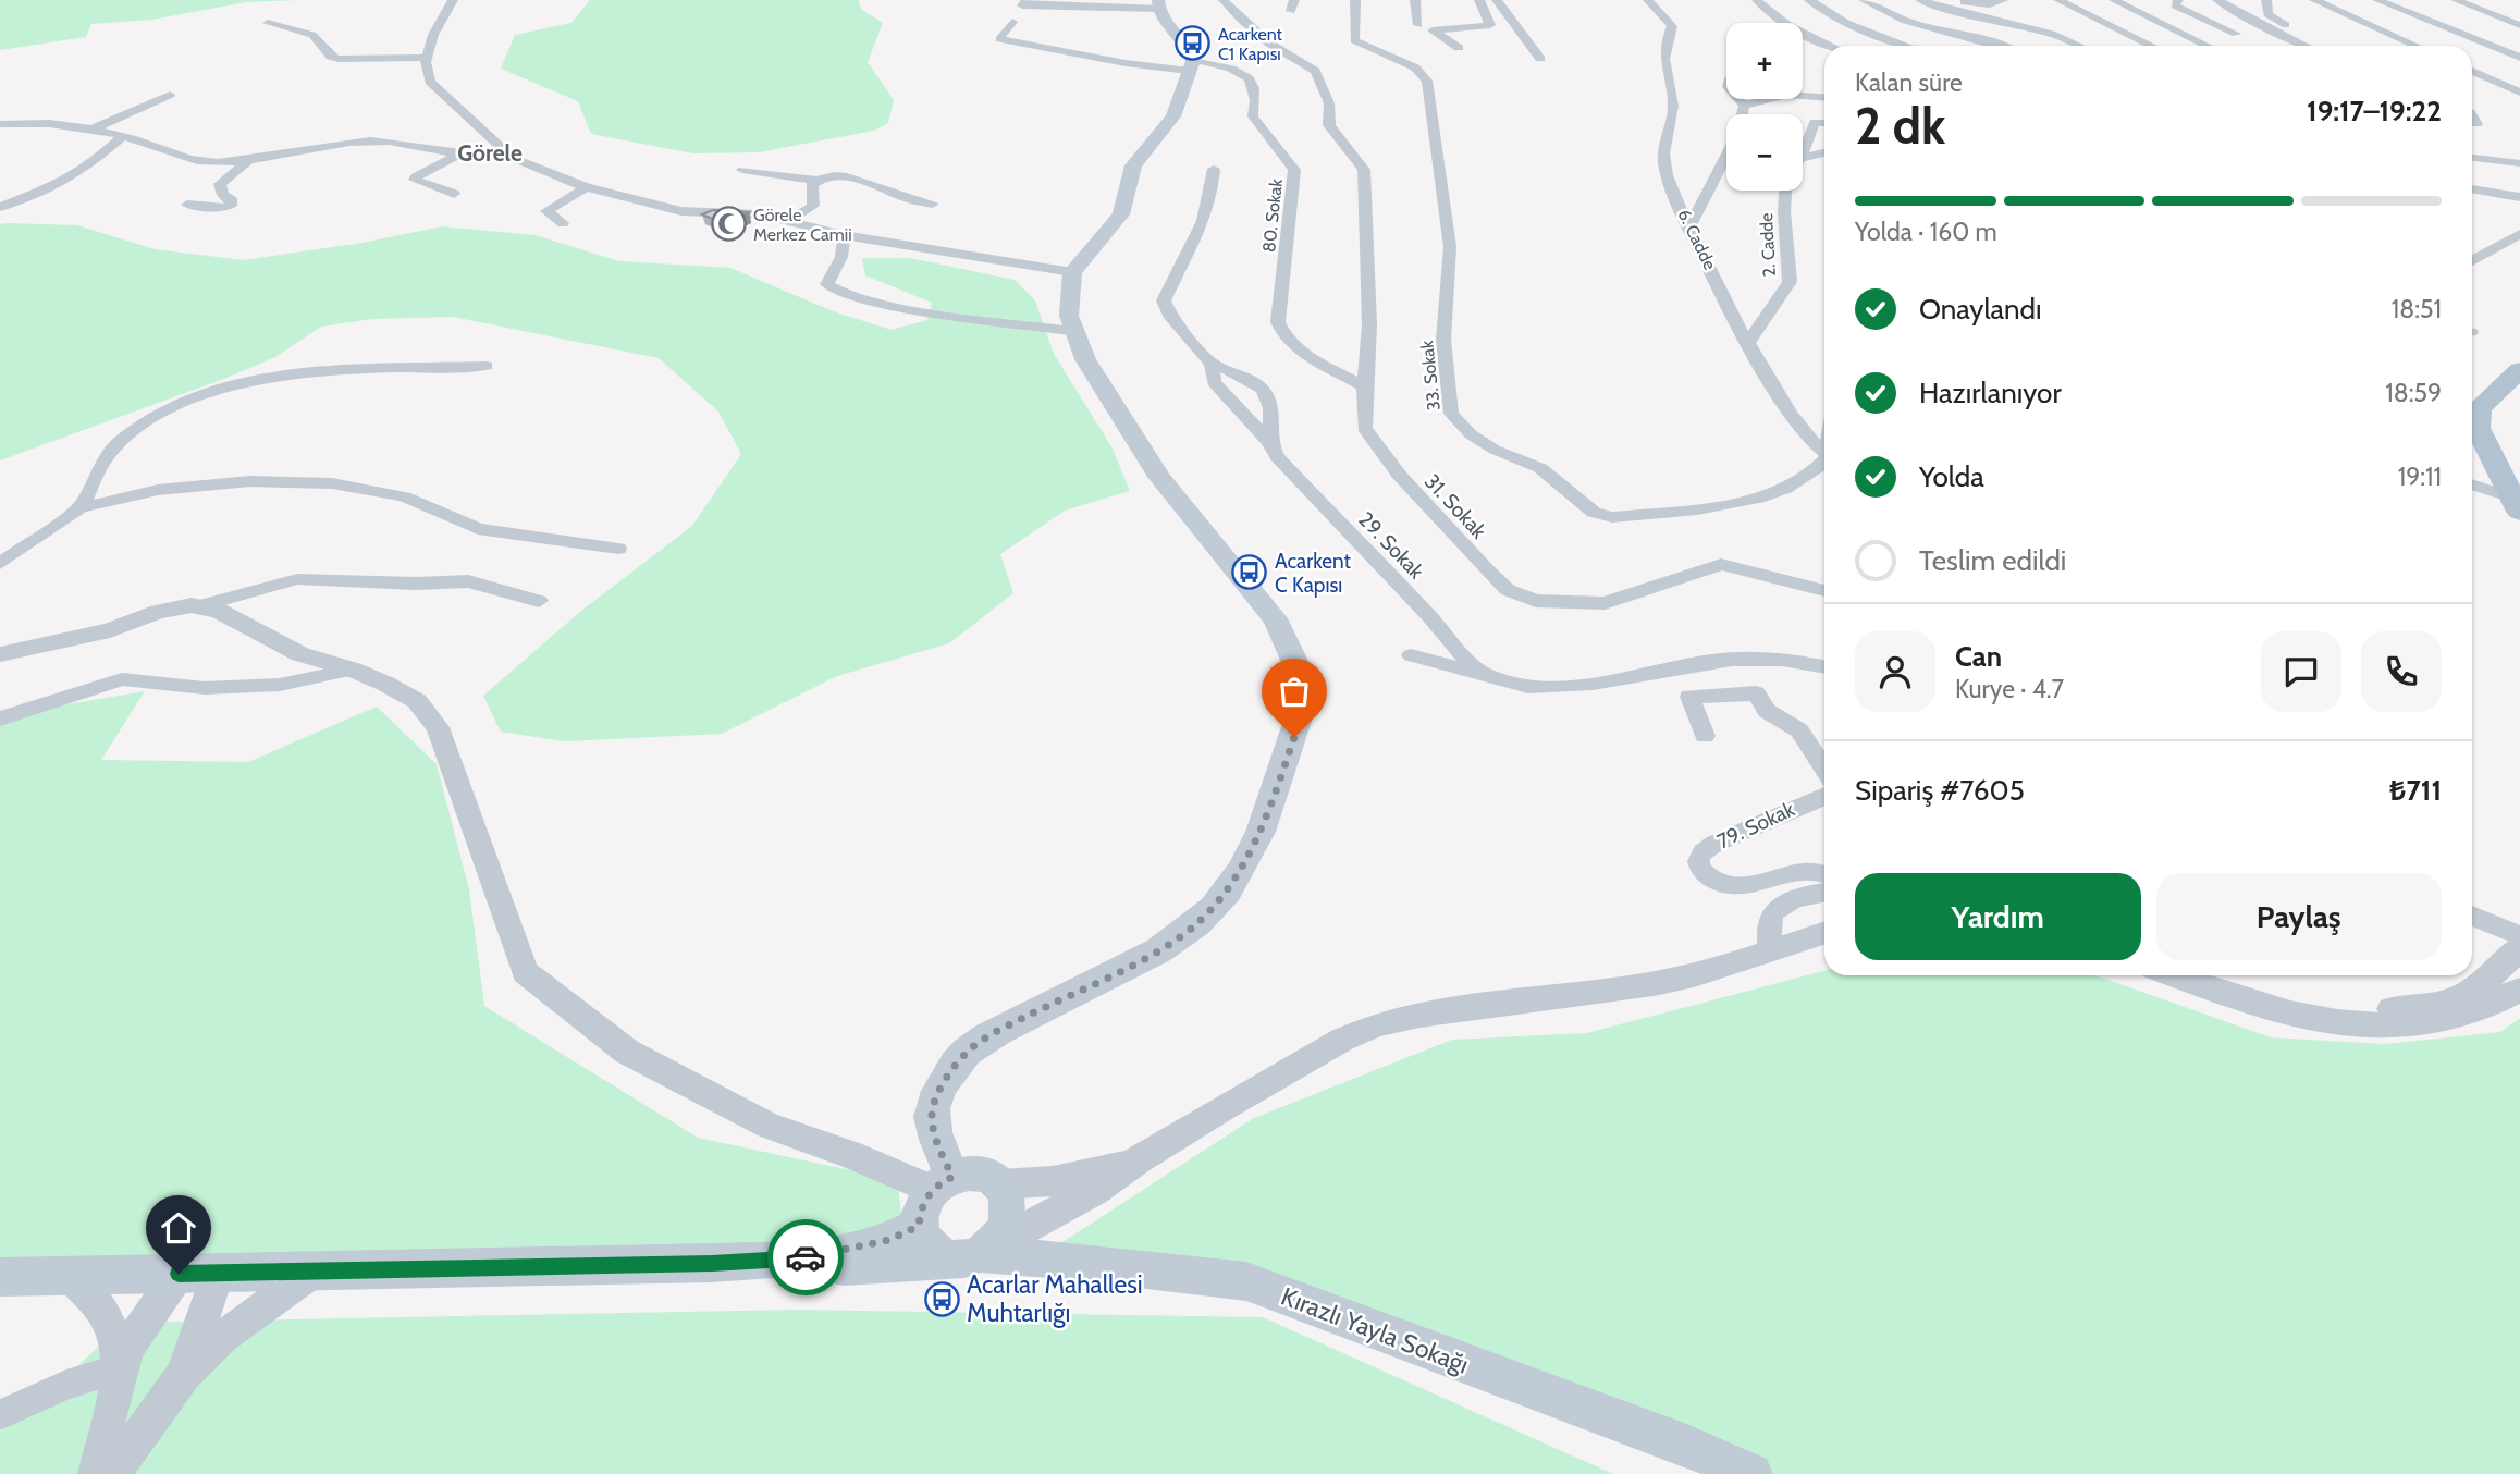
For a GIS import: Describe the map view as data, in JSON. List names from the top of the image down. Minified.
{"streets":{"main road":["Kırazlı Yayla Sokağı"],"street":["80. Sokak","6. Cadde","2. Cadde","33. Sokak","31. Sokak","29. Sokak","79. Sokak"]},"crossings":[["80. Sokak","31. Sokak"],["6. Cadde","2. Cadde"]],"districts":["Görele"],"places":{"bus stop":["Acarkent C1 Kapısı","Acarkent C Kapısı","Acarlar Mahallesi Muhtarlığı"],"mosque":["Görele Merkez Camii"]},"page":{"map_buttons":["+","−"],"heading":["2 dk","Kalan süre","19:17–19:22"],"panel":["Can","Kurye · 4.7","Sipariş #7605","₺711"],"bar":"Yolda · 160 m","list":[["Onaylandı","18:51"],["Hazırlanıyor","18:59"],["Yolda","19:11"],"Teslim edildi"],"buttons":["Yardım","Paylaş"]}}
